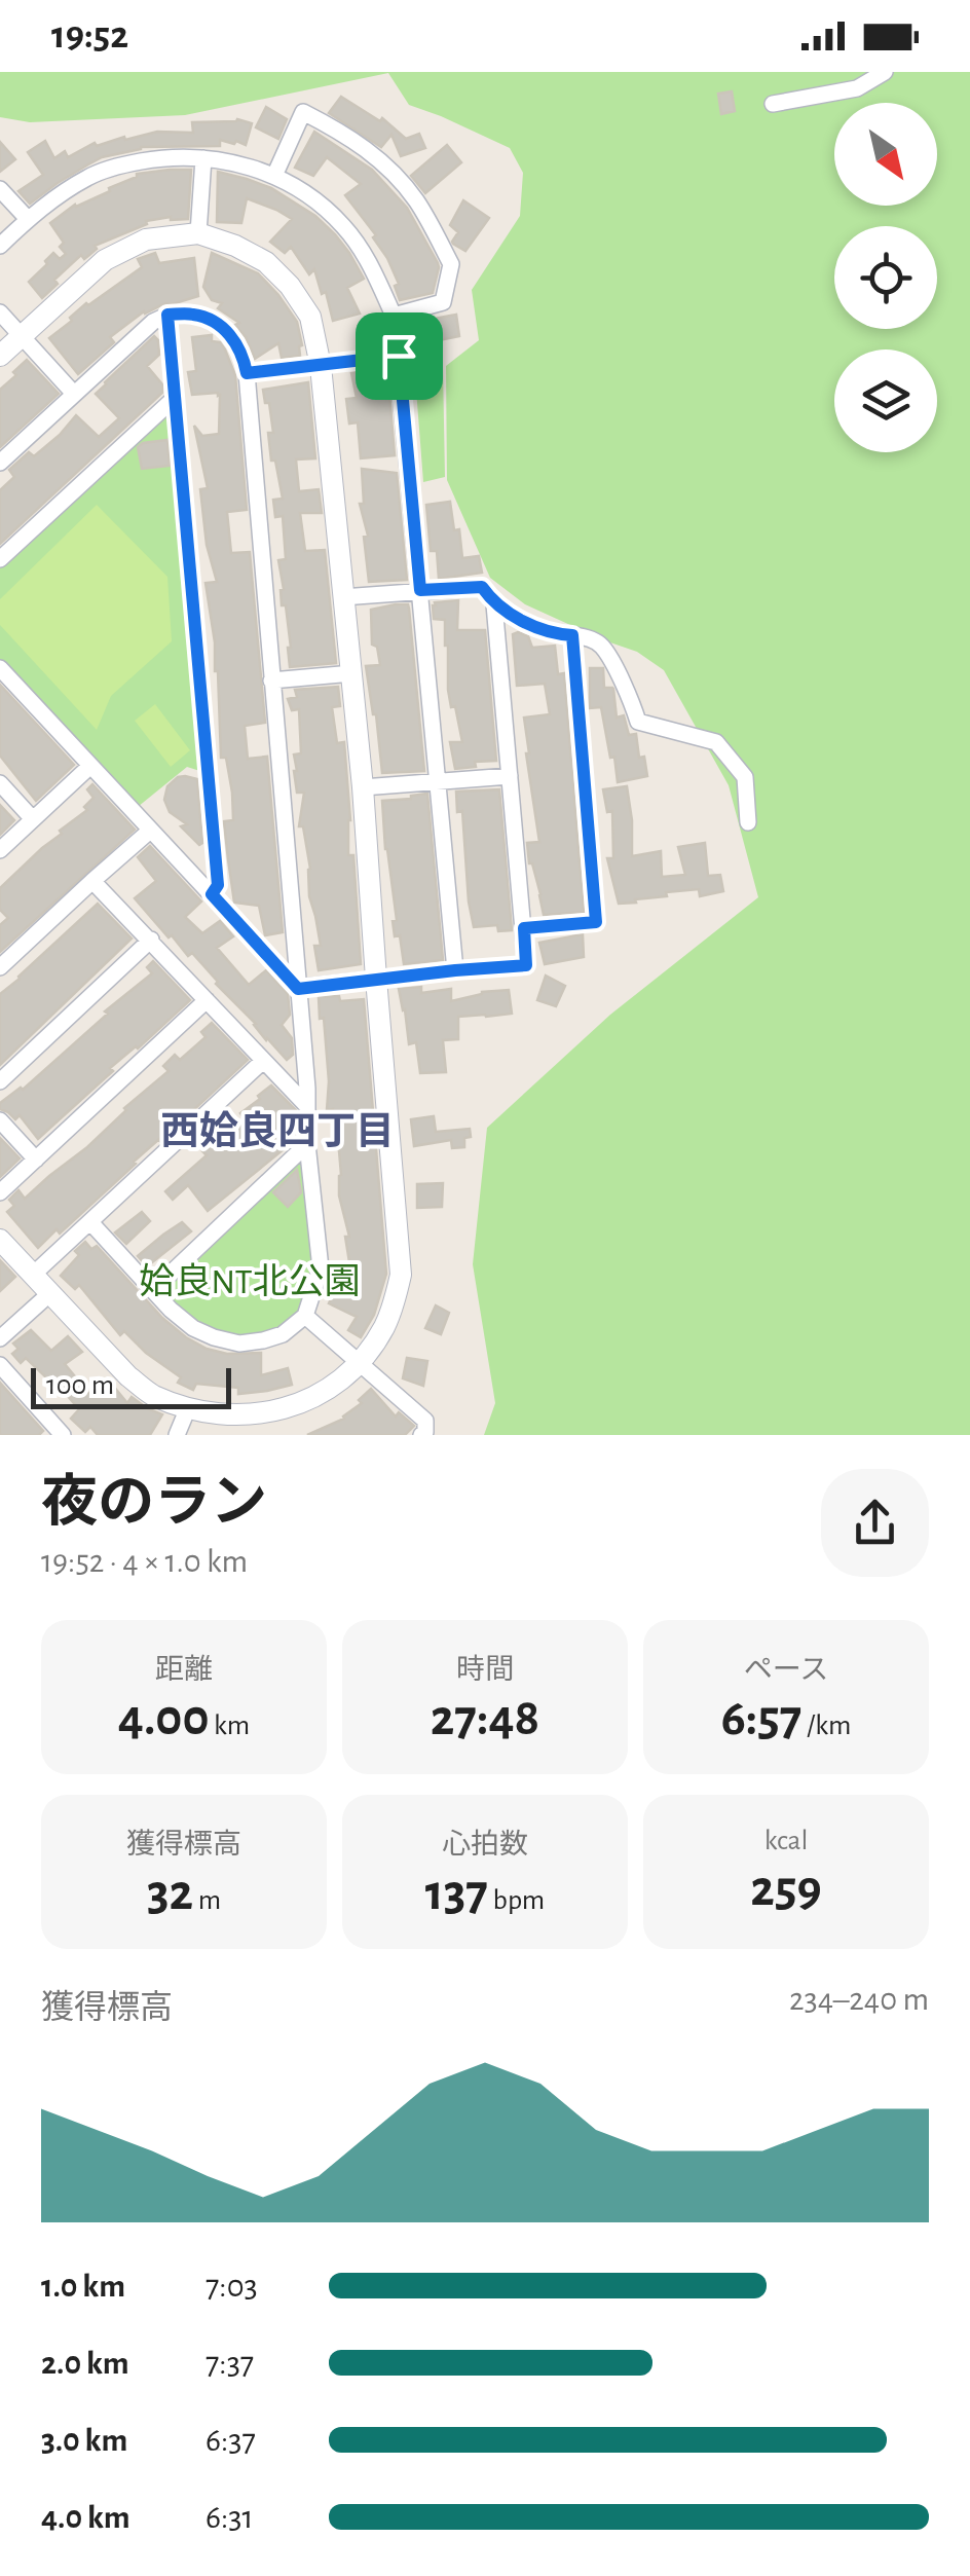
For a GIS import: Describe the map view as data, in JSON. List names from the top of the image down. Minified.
{"districts":["西姶良四丁目"],"parks":["姶良NT北公園"],"scale_bar":"100 m","north":"bottom right","page":{"status":"19:52","scale":"100 m","heading":["夜のラン","19:52 · 4 × 1.0 km"],"stats":[["距離","4.00 km"],["時間","27:48"],["ペース","6:57 /km"],["獲得標高","32 m"],["心拍数","137 bpm"],["kcal","259"]],"chart":["獲得標高","234–240 m"],"list":[{"name":"1.0 km","note":"7:03"},{"name":"2.0 km","note":"7:37"},{"name":"3.0 km","note":"6:37"},{"name":"4.0 km","note":"6:31"}]}}
